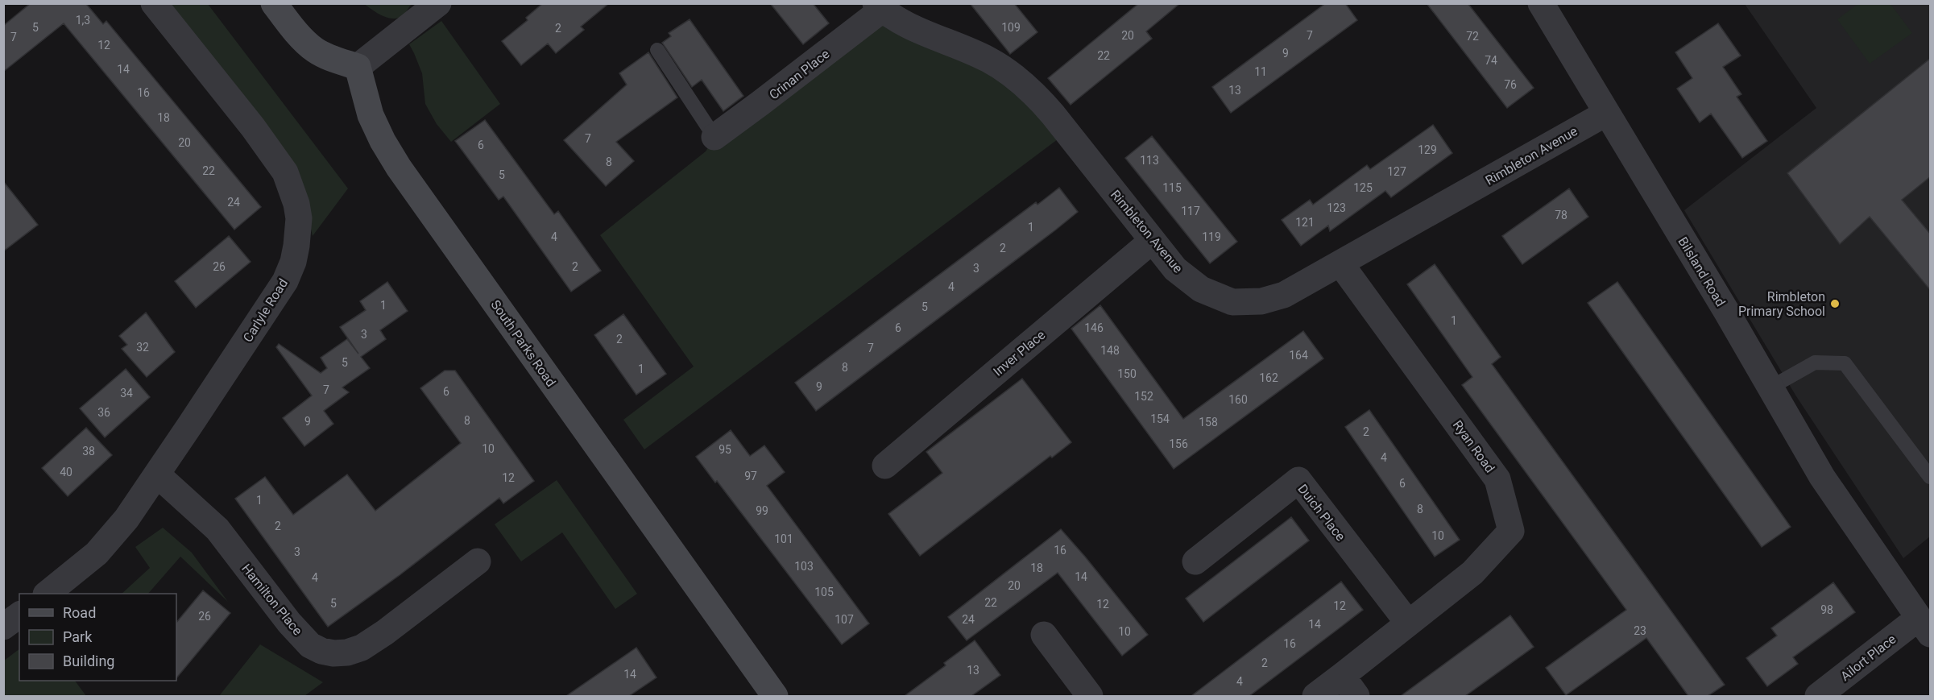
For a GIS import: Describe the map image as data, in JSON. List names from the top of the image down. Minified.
{"streets":{"street":["Crinan Place","Rimbleton Avenue","Bilsland Road","Carlyle Road","South Parks Road","Inver Place","Ryan Road","Duich Place","Hamilton Place","Ailort Place"]},"crossings":[["Crinan Place","Rimbleton Avenue"],["Rimbleton Avenue","Bilsland Road"],["Rimbleton Avenue","Inver Place"],["Rimbleton Avenue","Ryan Road"],["Bilsland Road","Ailort Place"],["Carlyle Road","Hamilton Place"],["Ryan Road","Duich Place"]],"places":["Rimbleton Primary School"],"house_numbers":["1,3","5","109","2","20","7","72","7","12","9","22","74","14","11","76","13","16","18","7","20","6","129","113","8","22","127","5","115","125","24","123","117","78","121","1","4","119","2","26","2","3","4","1","5","1","6","146","3","2","32","7","148","164","5","8","1","150","162","9","7","6","34","152","160","36","154","8","9","158","2","156","10","95","38","4","40","97","12","6","1","8","99","2","10","101","16","3","103","18","14","4","20","105","22","5","12","12","98","26","107","24","14","23","10","16","2","13","14","4"],"legend":["Road","Park","Building"]}
